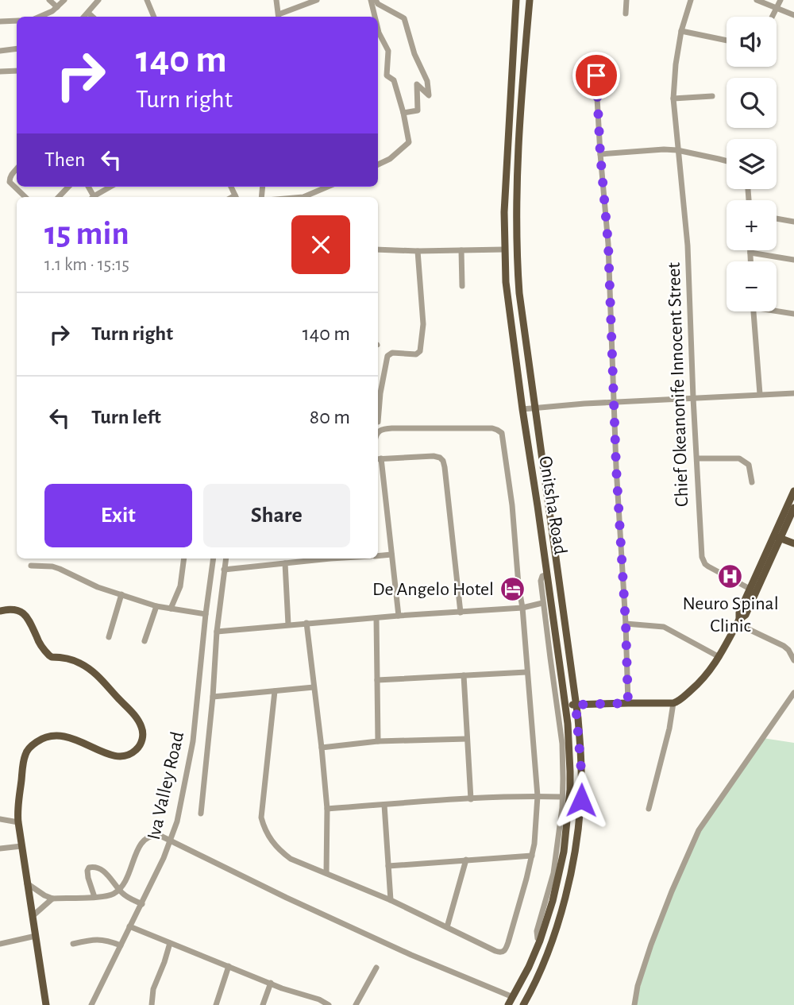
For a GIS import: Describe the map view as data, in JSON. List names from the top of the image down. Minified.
{"streets":{"main road":["Onitsha Road"],"street":["Chief Okeanonife Innocent Street","Iva Valley Road"]},"places":{"hospital":["Neuro Spinal Clinic"],"hotel":["De Angelo Hotel"]},"page":{"map_buttons":["+","−"],"turn":["140 m","Turn right"],"then":"Then","heading":["15 min","1.1 km · 15:15"],"list":[{"name":"Turn right","value":"140 m"},{"name":"Turn left","value":"80 m"}],"buttons":["Exit","Share"]}}
